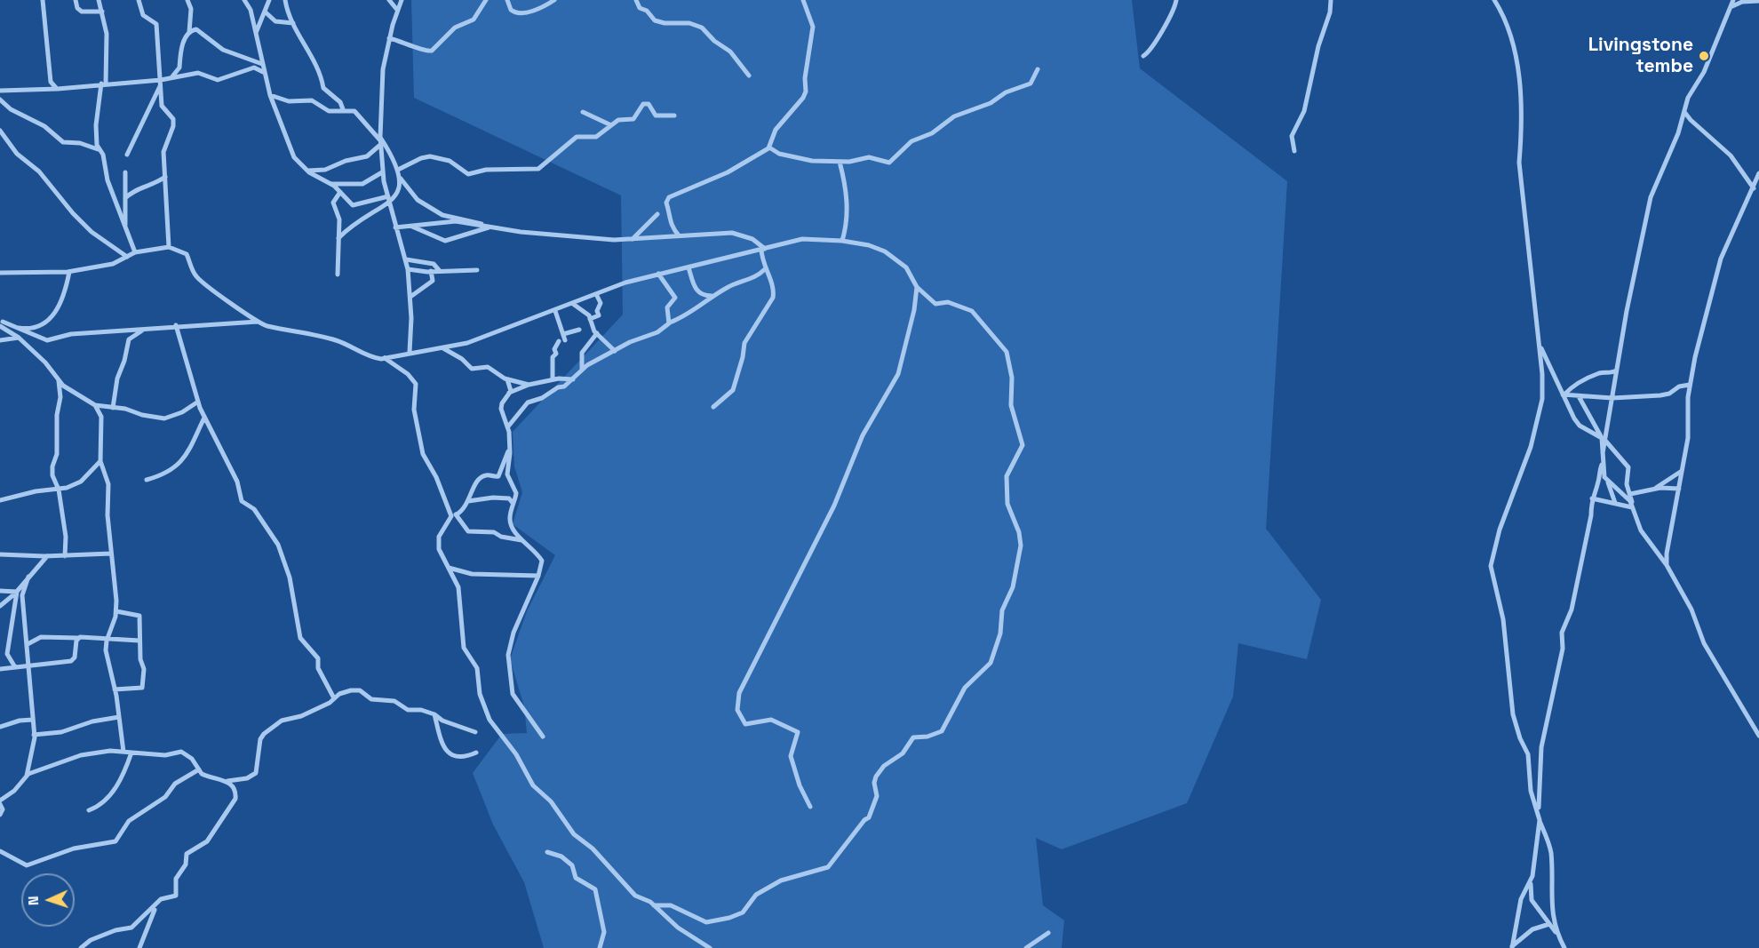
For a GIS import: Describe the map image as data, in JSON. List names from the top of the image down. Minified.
{"places":["Livingstone tembe"],"north":"left"}
